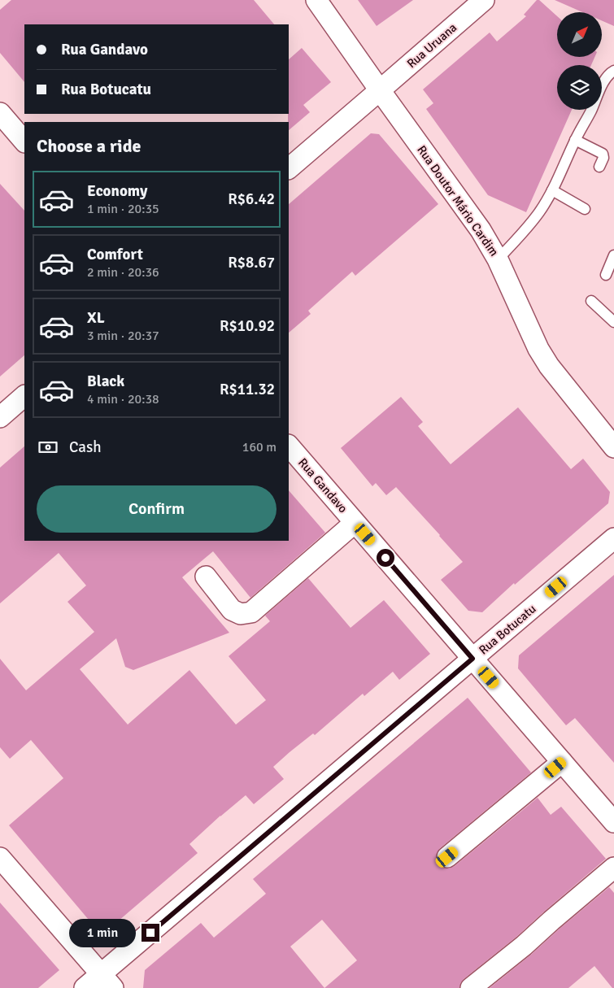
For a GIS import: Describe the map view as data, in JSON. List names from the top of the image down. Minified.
{"streets":{"street":["Rua Uruana","Rua Doutor Mário Cardim","Rua Gandavo","Rua Botucatu"]},"crossings":[["Rua Uruana","Rua Doutor Mário Cardim"],["Rua Gandavo","Rua Botucatu"]],"north":"top right","page":{"banner":["Rua Gandavo","Rua Botucatu"],"heading":"Choose a ride","list":[{"name":"Economy","note":"1 min · 20:35","value":"R$6.42"},{"name":"Comfort","note":"2 min · 20:36","value":"R$8.67"},{"name":"XL","note":"3 min · 20:37","value":"R$10.92"},{"name":"Black","note":"4 min · 20:38","value":"R$11.32"}],"pay":["Cash","160 m"],"buttons":"Confirm","bubble":"1 min"}}
